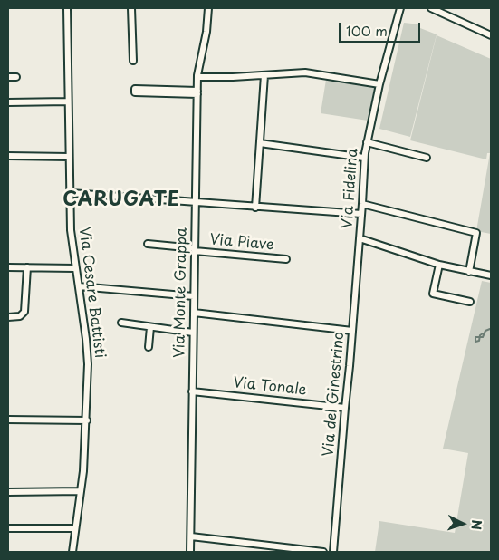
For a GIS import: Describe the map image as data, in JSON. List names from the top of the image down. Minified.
{"streets":{"street":["Via Fidelina","Via Piave","Via Cesare Battisti","Via Monte Grappa","Via Tonale","Via del Ginestrino"]},"crossings":[["Via Fidelina","Via del Ginestrino"],["Via Piave","Via Monte Grappa"],["Via Monte Grappa","Via Tonale"],["Via Tonale","Via del Ginestrino"]],"districts":["CARUGATE"],"scale_bar":"100 m","north":"right"}
